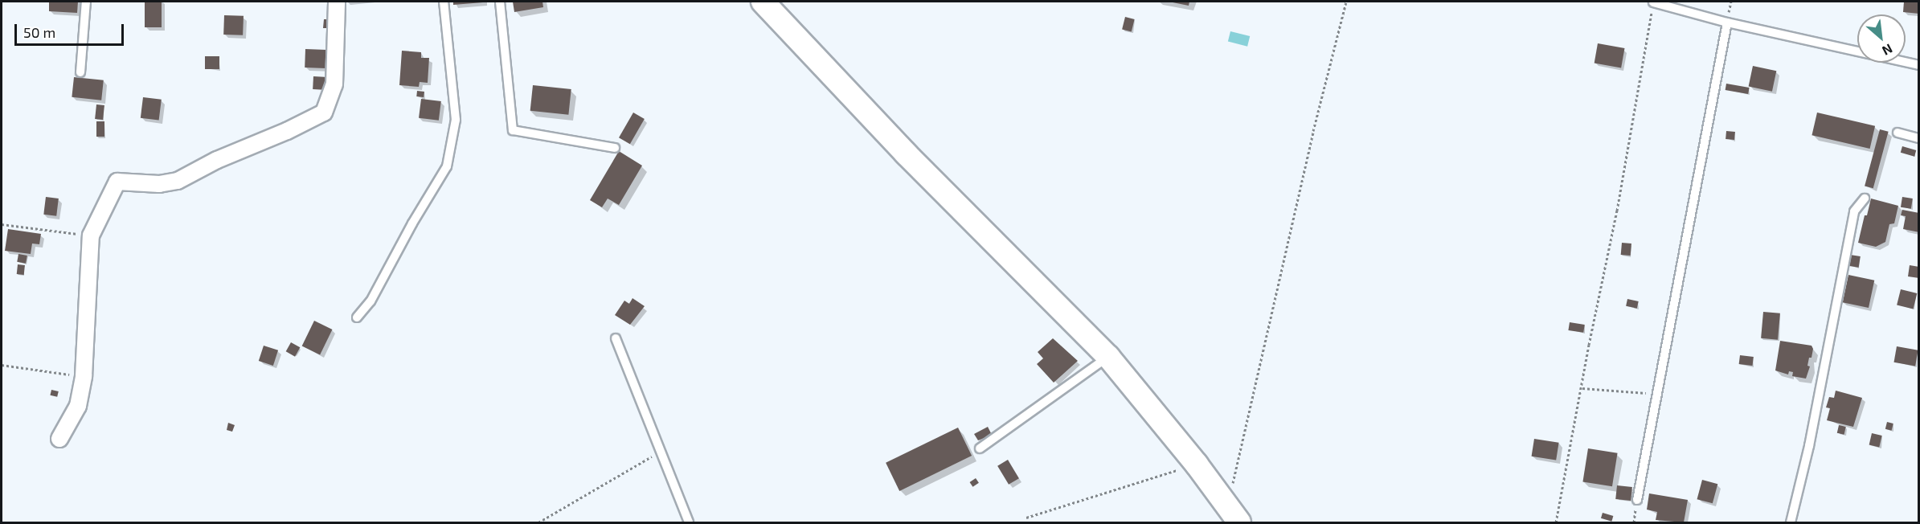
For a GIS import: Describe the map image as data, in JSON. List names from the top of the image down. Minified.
{"scale_bar":"50 m","north":"bottom right"}
